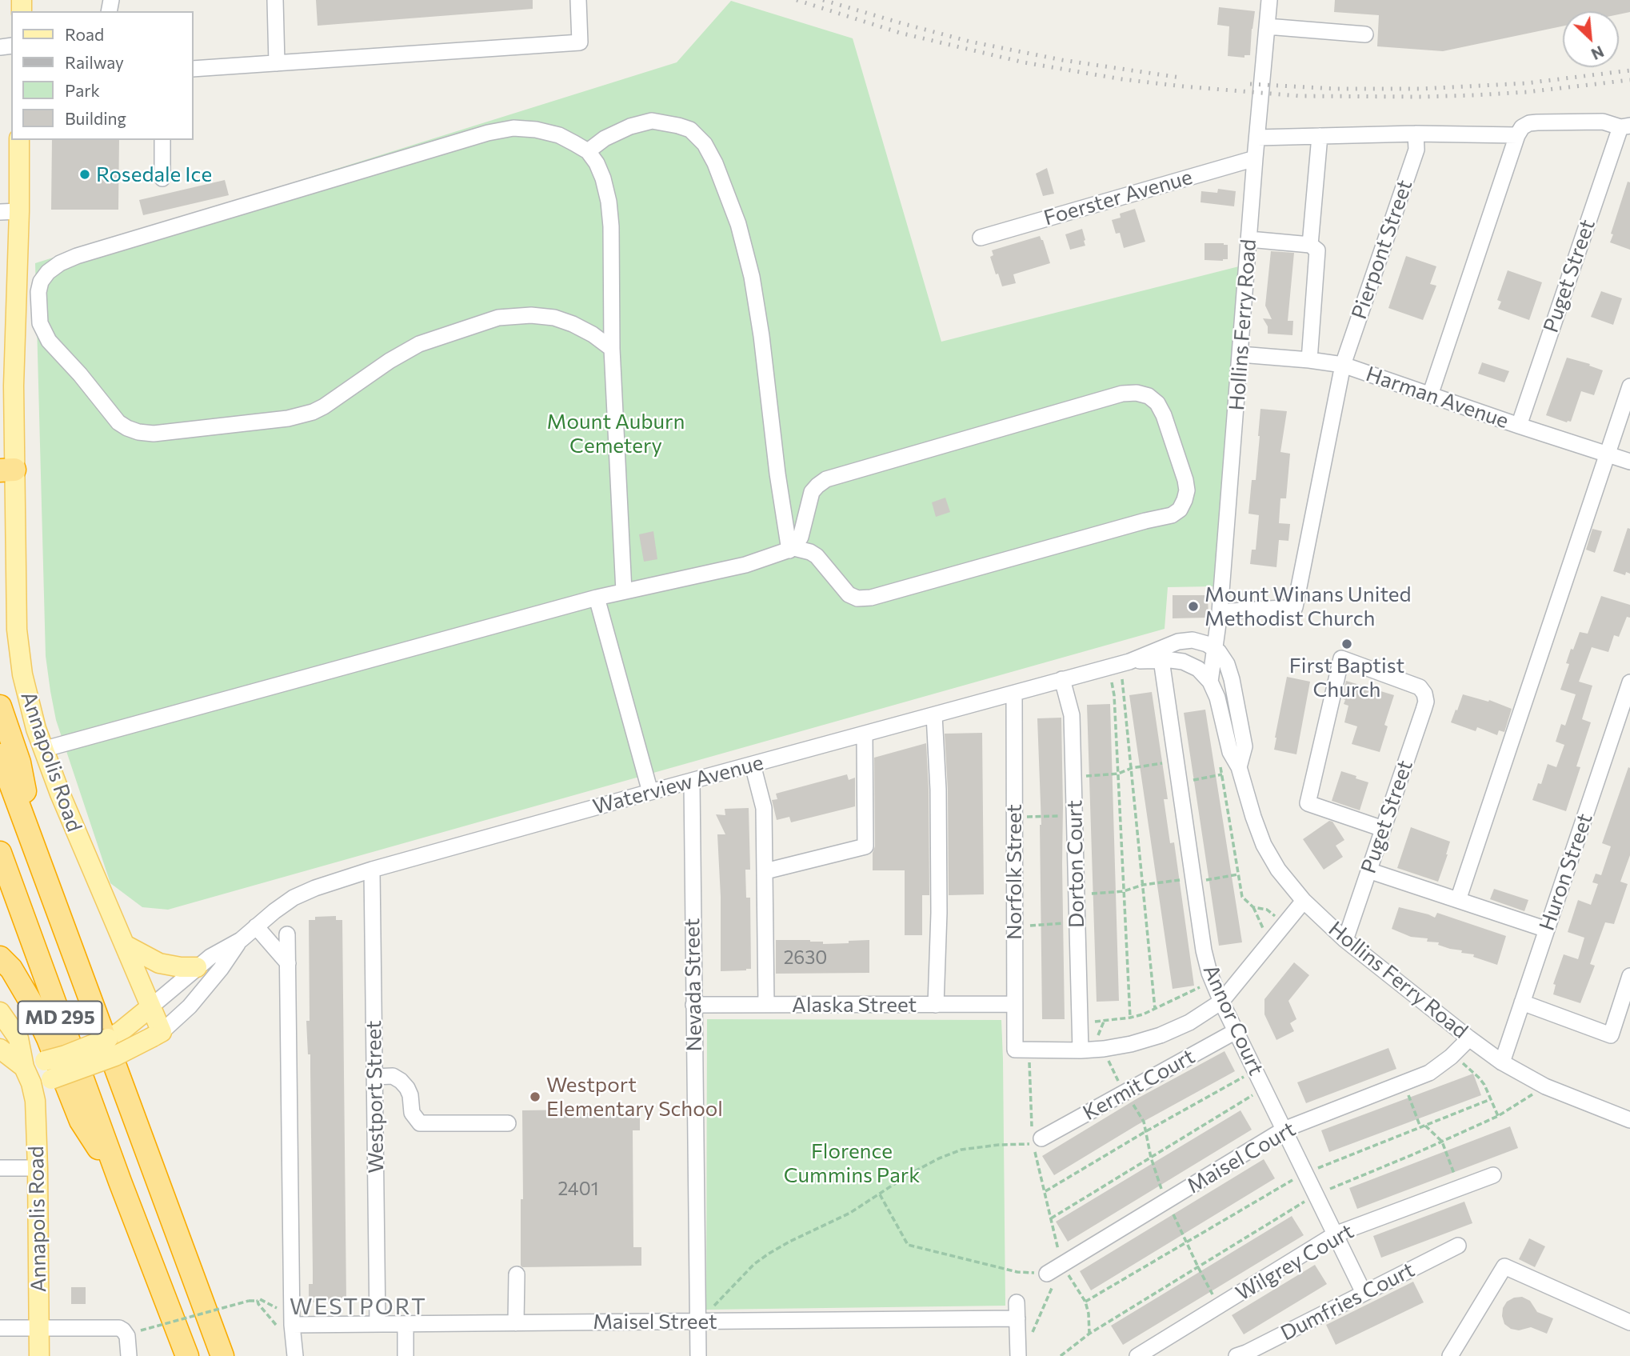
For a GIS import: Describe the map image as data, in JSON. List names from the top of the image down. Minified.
{"streets":{"highway":["MD 295"],"main road":["Annapolis Road","Waterview Avenue"],"street":["Foerster Avenue","Pierpont Street","Puget Street","Hollins Ferry Road","Harman Avenue","Dorton Court","Norfolk Street","Huron Street","Nevada Street","Alaska Street","Annor Court","Kermit Court","Westport Street","Maisel Court","Wilgrey Court","Dumfries Court","Maisel Street"]},"crossings":[["Foerster Avenue","Hollins Ferry Road"],["Pierpont Street","Hollins Ferry Road"],["Pierpont Street","Harman Avenue"],["Puget Street","Hollins Ferry Road"],["Puget Street","Harman Avenue"],["Hollins Ferry Road","Harman Avenue"],["Hollins Ferry Road","Waterview Avenue"],["Hollins Ferry Road","Huron Street"],["Hollins Ferry Road","Maisel Court"],["Annapolis Road","Waterview Avenue"],["Waterview Avenue","Dorton Court"],["Waterview Avenue","Norfolk Street"],["Waterview Avenue","Nevada Street"],["Waterview Avenue","Annor Court"],["Waterview Avenue","Westport Street"],["Norfolk Street","Alaska Street"],["Nevada Street","Alaska Street"],["Nevada Street","Maisel Street"],["Annor Court","Kermit Court"],["Annor Court","Maisel Court"],["Annor Court","Wilgrey Court"],["Annor Court","Dumfries Court"],["Westport Street","Maisel Street"]],"districts":["WESTPORT"],"parks":["Mount Auburn Cemetery","Florence Cummins Park"],"places":["Rosedale Ice","Mount Winans United Methodist Church","First Baptist Church","Westport Elementary School"],"house_numbers":["2630","2401"],"legend":["Road","Railway","Park","Building"],"north":"bottom right"}
